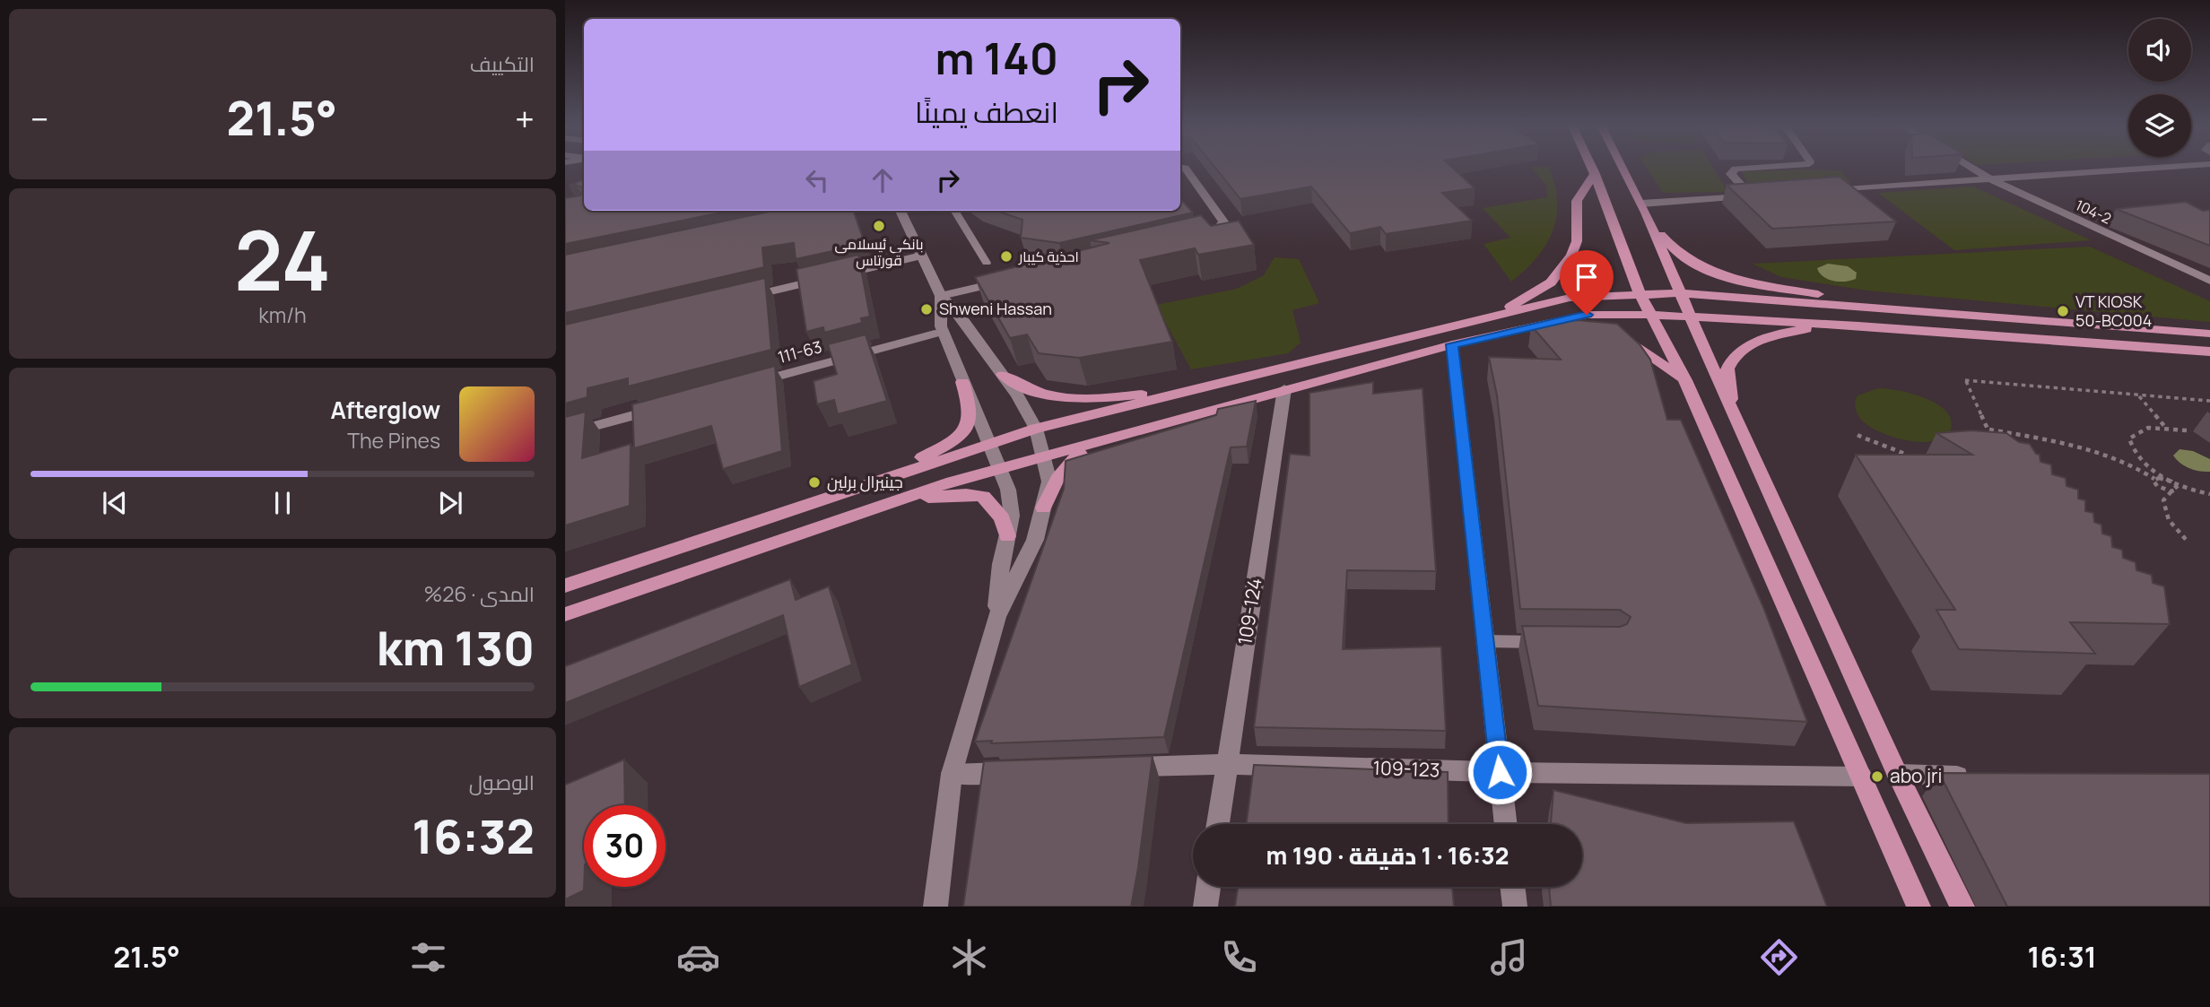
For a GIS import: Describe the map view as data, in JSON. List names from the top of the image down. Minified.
{"streets":{"street":["104-2","111-63","109-124","109-123"]},"crossings":[["109-124","109-123"]],"places":["بانکی ئیسلامی قورتاس","احذية كيبار","Shweni Hassan","VT KIOSK 50-BC004","جينيرال برلين","abo jri"],"page":{"tile":["التكييف",["24","km/h"],["المدى · 26%","130 km"],["الوصول","16:32"]],"turn":["140 m","انعطف يمينًا"],"heat":["−","21.5°","+"],"song":["Afterglow","The Pines"],"limit":"30","trip":"16:32 · 1 دقيقة · 190 m","tabs":["16:31","21.5°"]}}
